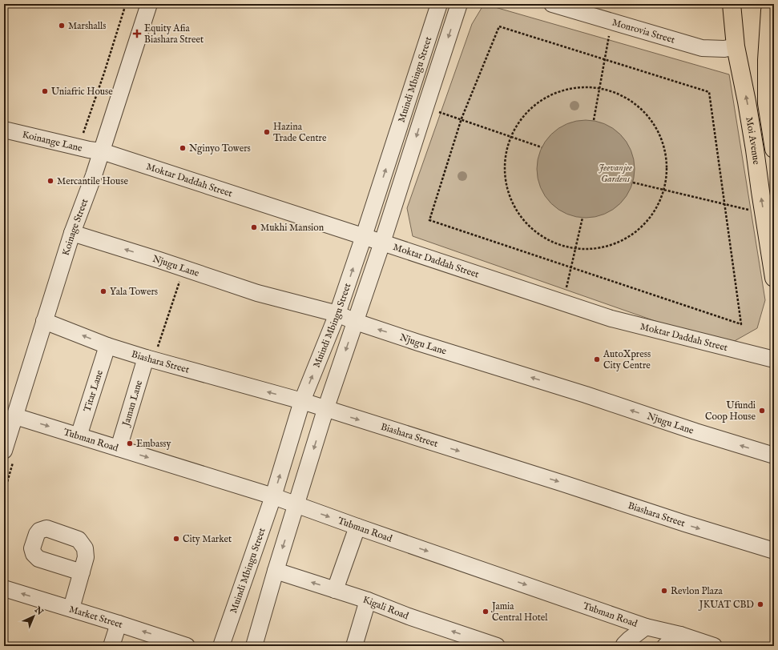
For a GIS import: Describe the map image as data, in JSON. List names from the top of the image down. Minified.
{"streets":{"main road":["Moi Avenue"],"street":["Monrovia Street","Muindi Mbingu Street","Koinange Lane","Moktar Daddah Street","Koinage Street","Njugu Lane","Biashara Street","Titar Lane","Jaman Lane","Tubman Road","Kigali Road","Market Street"]},"crossings":[["Monrovia Street","Moi Avenue"],["Muindi Mbingu Street","Moktar Daddah Street"],["Muindi Mbingu Street","Njugu Lane"],["Muindi Mbingu Street","Biashara Street"],["Muindi Mbingu Street","Tubman Road"],["Muindi Mbingu Street","Kigali Road"],["Koinange Lane","Moktar Daddah Street"],["Koinange Lane","Koinage Street"],["Moktar Daddah Street","Koinage Street"],["Koinage Street","Njugu Lane"],["Koinage Street","Biashara Street"],["Koinage Street","Tubman Road"],["Biashara Street","Titar Lane"],["Biashara Street","Jaman Lane"],["Titar Lane","Tubman Road"],["Jaman Lane","Tubman Road"]],"one_way":["Njugu Lane","Tubman Road","Kigali Road","Market Street"],"parks":["Jeevanjee Gardens"],"places":{"other":["Marshalls","Uniafric House","Hazina Trade Centre","Nginyo Towers","Mercantile House","Mukhi Mansion","Yala Towers","AutoXpress City Centre","Ufundi Coop House","Embassy","City Market","Revlon Plaza","JKUAT CBD","Jamia Central Hotel"],"health":["Equity Afia Biashara Street"]},"north":"top right"}
